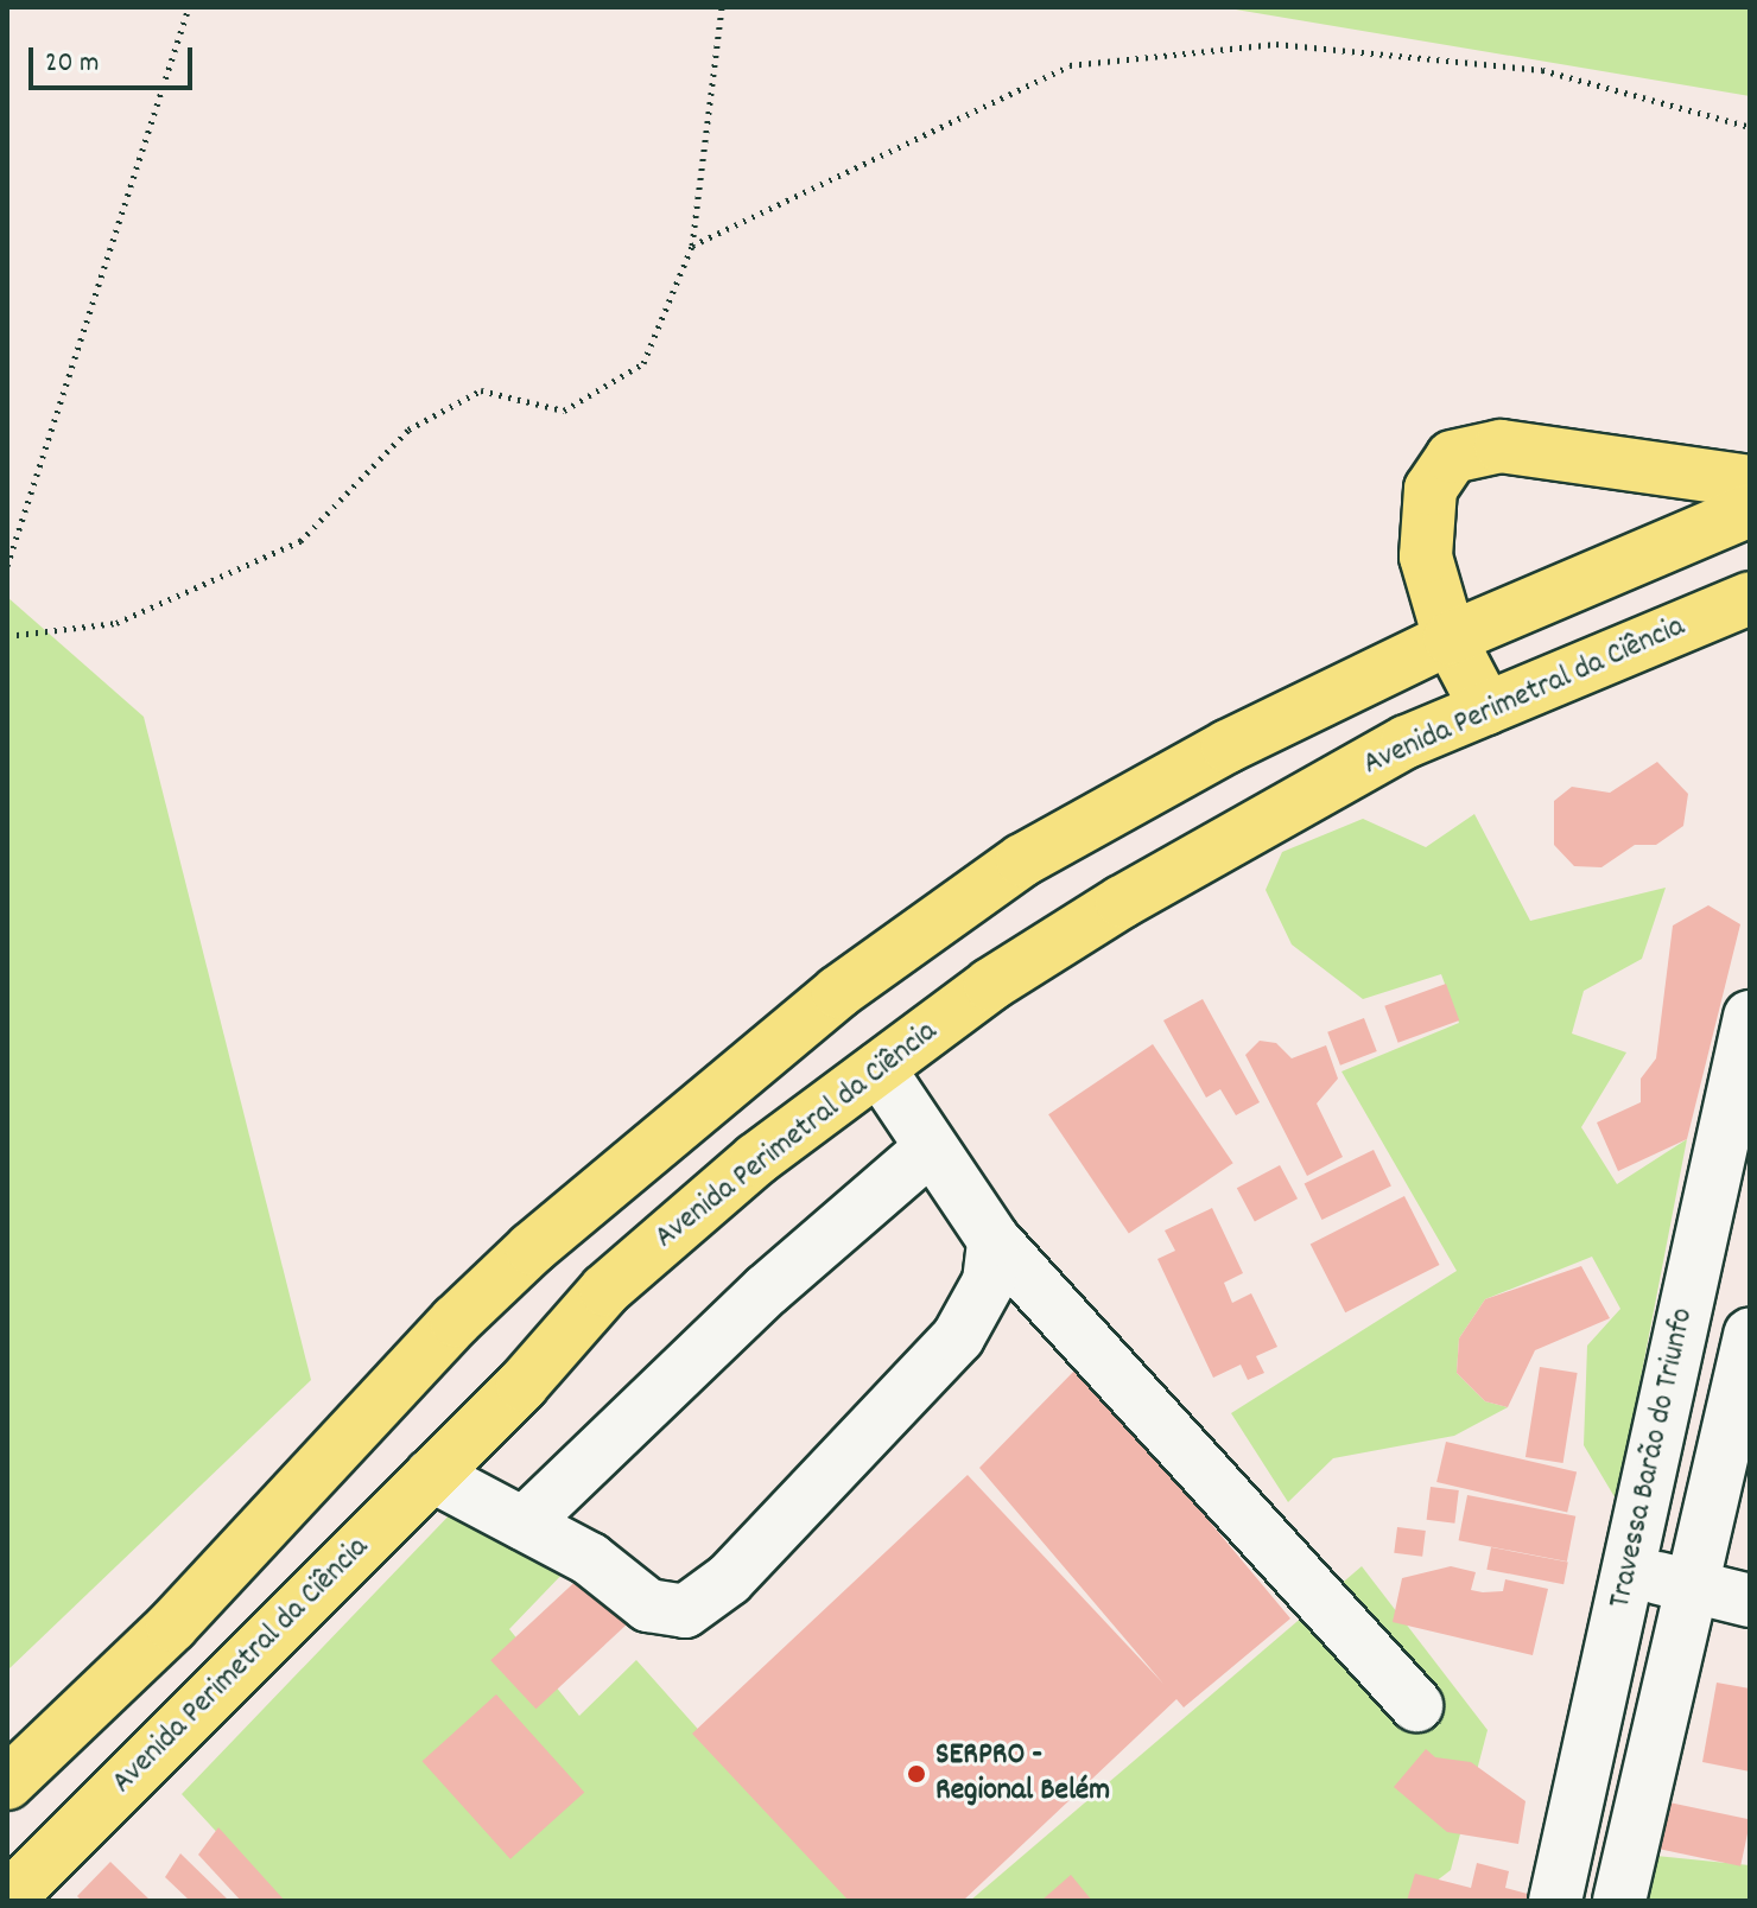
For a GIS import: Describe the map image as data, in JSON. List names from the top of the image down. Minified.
{"streets":{"main road":["Avenida Perimetral da Ciência"],"street":["Travessa Barão do Triunfo"]},"places":["SERPRO - Regional Belém"],"scale_bar":"20 m"}
